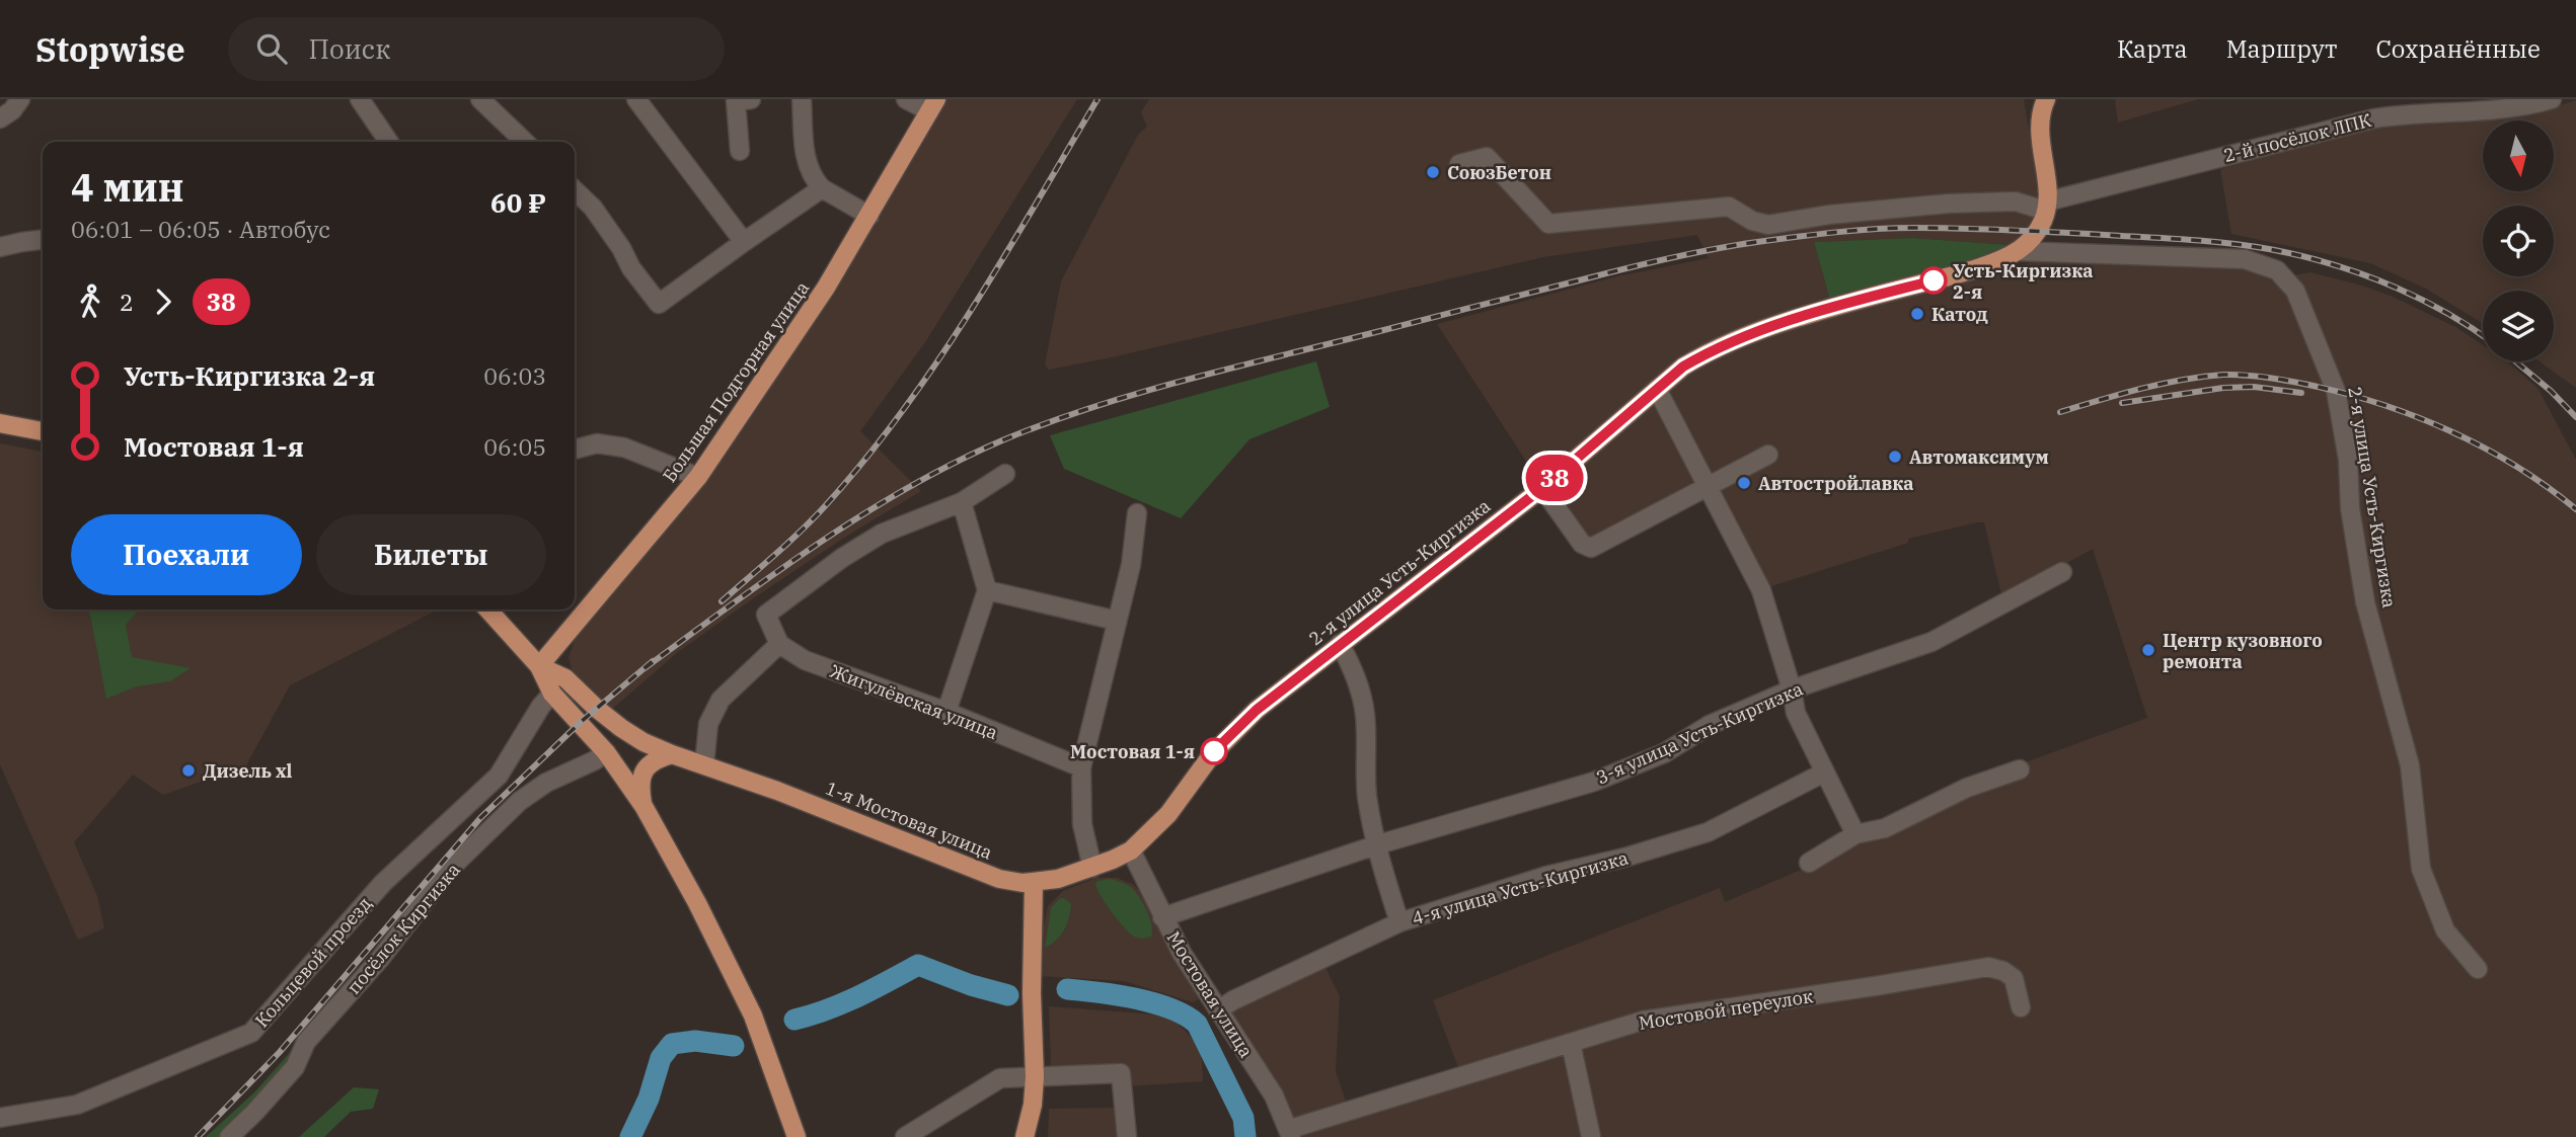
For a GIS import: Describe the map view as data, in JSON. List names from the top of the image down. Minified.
{"streets":{"main road":["Большая Подгорная улица","2-я улица Усть-Киргизка","1-я Мостовая улица"],"street":["2-й посёлок ЛПК","Жигулёвская улица","3-я улица Усть-Киргизка","4-я улица Усть-Киргизка","посёлок Киргизка","Кольцевой проезд","Мостовая улица","Мостовой переулок"]},"crossings":[["Большая Подгорная улица","1-я Мостовая улица"],["2-я улица Усть-Киргизка","1-я Мостовая улица"],["2-я улица Усть-Киргизка","Мостовая улица"],["3-я улица Усть-Киргизка","Мостовая улица"],["1-я Мостовая улица","Мостовая улица"],["4-я улица Усть-Киргизка","Мостовая улица"],["Мостовая улица","Мостовой переулок"]],"places":["СоюзБетон","Усть-Киргизка 2-я","Катод","Автомаксимум","Автостройлавка","Центр кузовного ремонта","Мостовая 1-я","Дизель xl"],"lines":["bus line 38"],"north":"bottom","page":{"header":"Stopwise","search":"Поиск","nav":["Карта","Маршрут","Сохранённые"],"on_map":"38","heading":["4 мин","06:01 – 06:05 · Автобус","60 ₽"],"legs":["2","38"],"list":[{"name":"Усть-Киргизка 2-я","value":"06:03"},{"name":"Мостовая 1-я","value":"06:05"}],"buttons":["Поехали","Билеты"]}}
